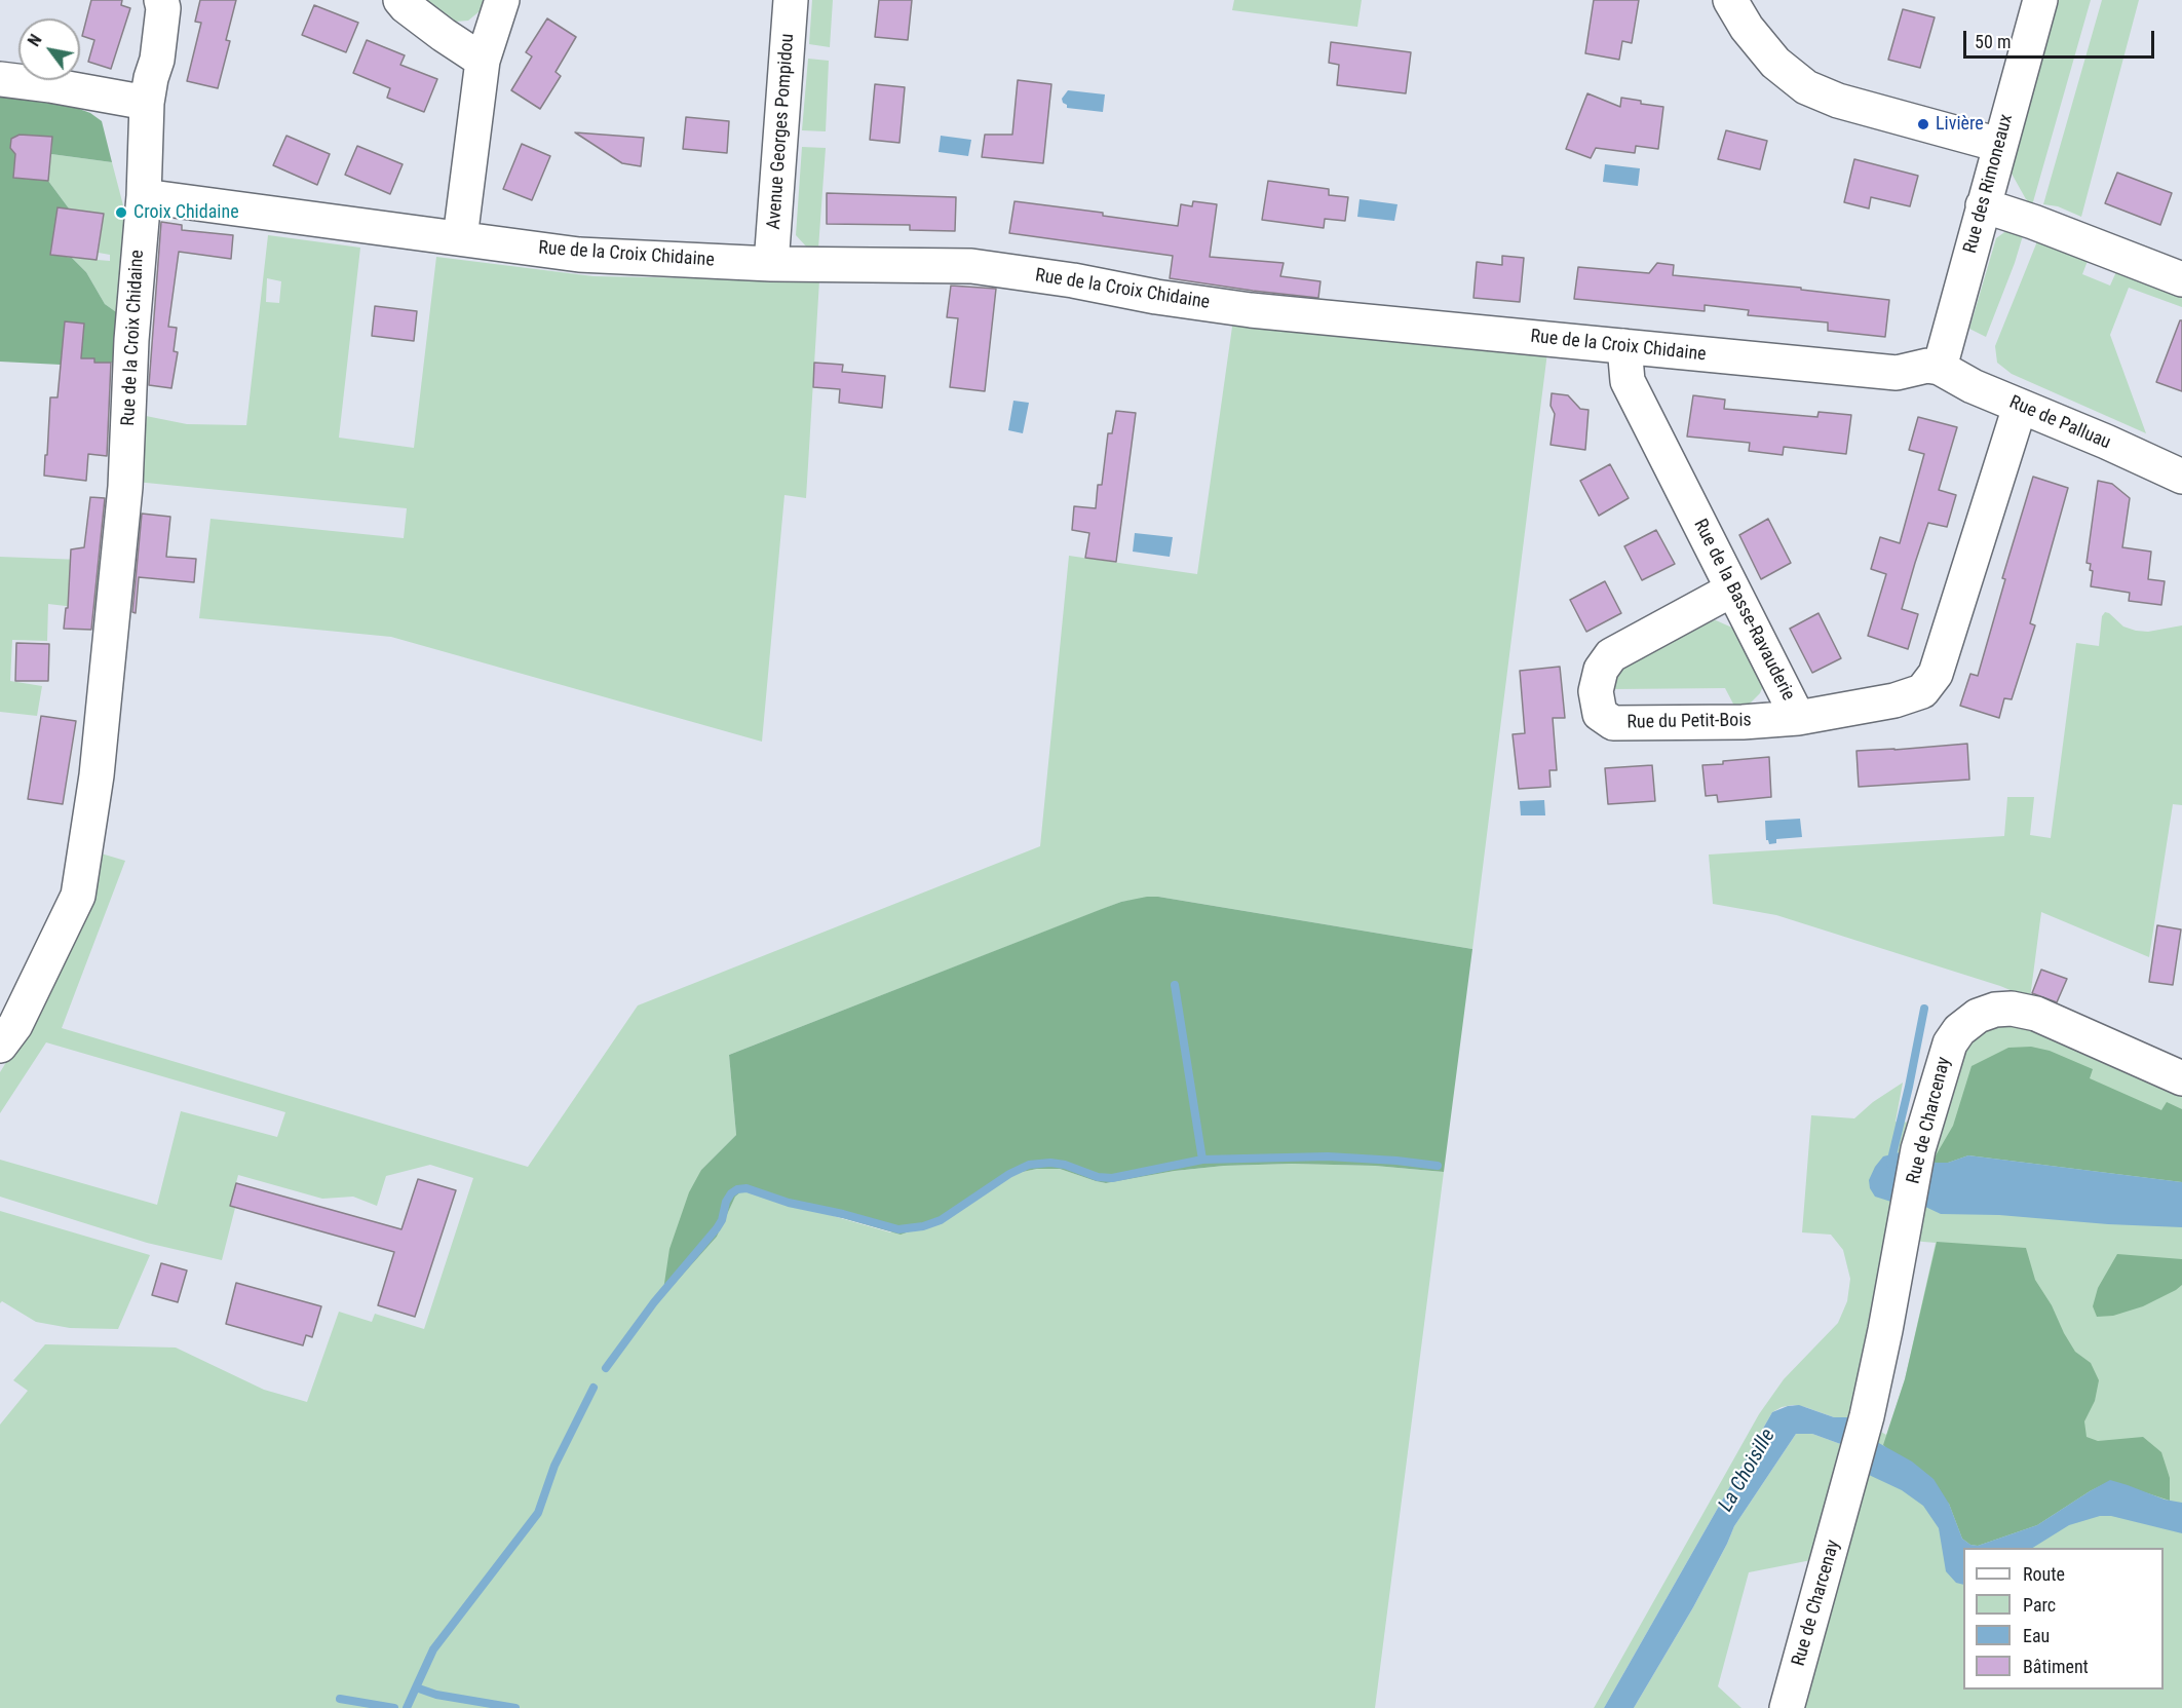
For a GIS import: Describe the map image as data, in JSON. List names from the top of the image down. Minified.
{"streets":{"street":["Avenue Georges Pompidou","Rue des Rimoneaux","Rue de la Croix Chidaine","Rue de Palluau","Rue de la Basse-Ravauderie","Rue du Petit-Bois","Rue de Charcenay"]},"crossings":[["Avenue Georges Pompidou","Rue de la Croix Chidaine"],["Rue des Rimoneaux","Rue de la Croix Chidaine"],["Rue des Rimoneaux","Rue de Palluau"],["Rue de la Croix Chidaine","Rue de Palluau"],["Rue de la Croix Chidaine","Rue de la Basse-Ravauderie"],["Rue de Palluau","Rue de la Basse-Ravauderie"],["Rue de la Basse-Ravauderie","Rue du Petit-Bois"]],"water":["La Choisille"],"places":["Livière","Croix Chidaine"],"legend":["Route","Parc","Eau","Bâtiment"],"scale_bar":"50 m","north":"top left"}
